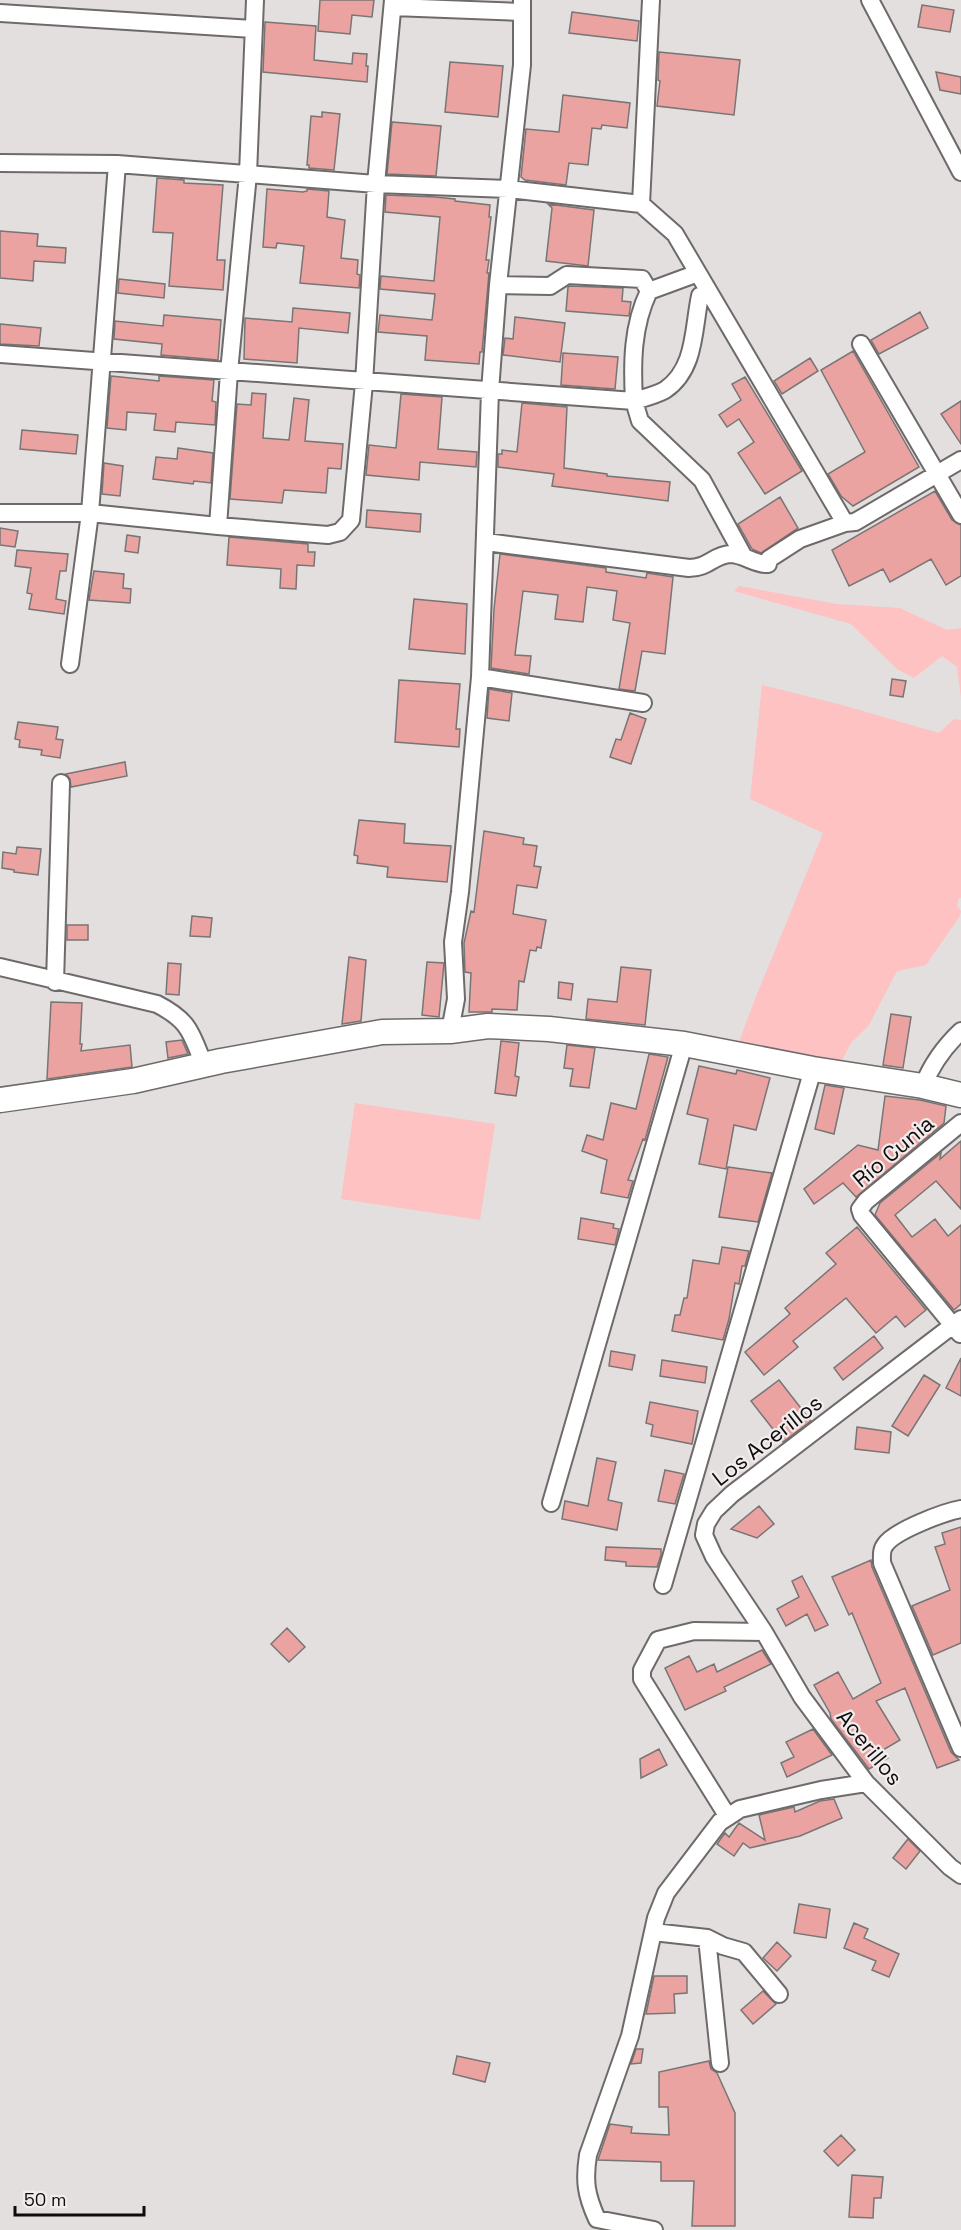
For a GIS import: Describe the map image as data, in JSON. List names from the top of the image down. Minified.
{"streets":{"street":["Río Cunia","Los Acerillos","Acerillos"]},"crossings":[["Río Cunia","Los Acerillos"],["Los Acerillos","Acerillos"]],"scale_bar":"50 m"}
